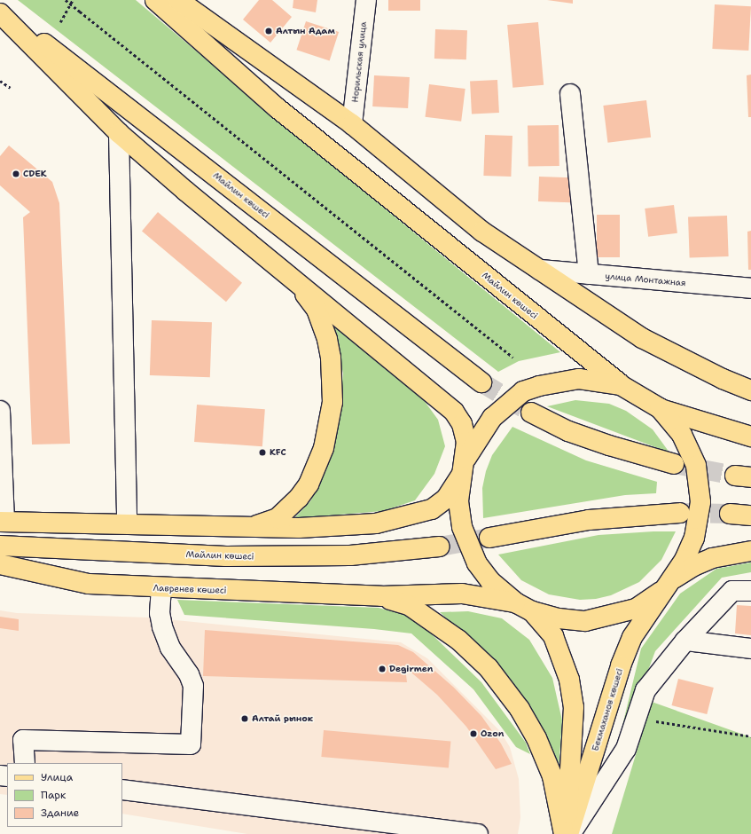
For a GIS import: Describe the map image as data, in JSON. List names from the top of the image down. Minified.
{"streets":{"main road":["Майлин көшесі","Лавренев көшесі","Бекмаханов көшесі"],"street":["Норильская улица","улица Монтажная"]},"places":["Алтын Адам","CDEK","KFC","Degirmen","Алтай рынок","Ozon"],"legend":["Улица","Парк","Здание"]}
